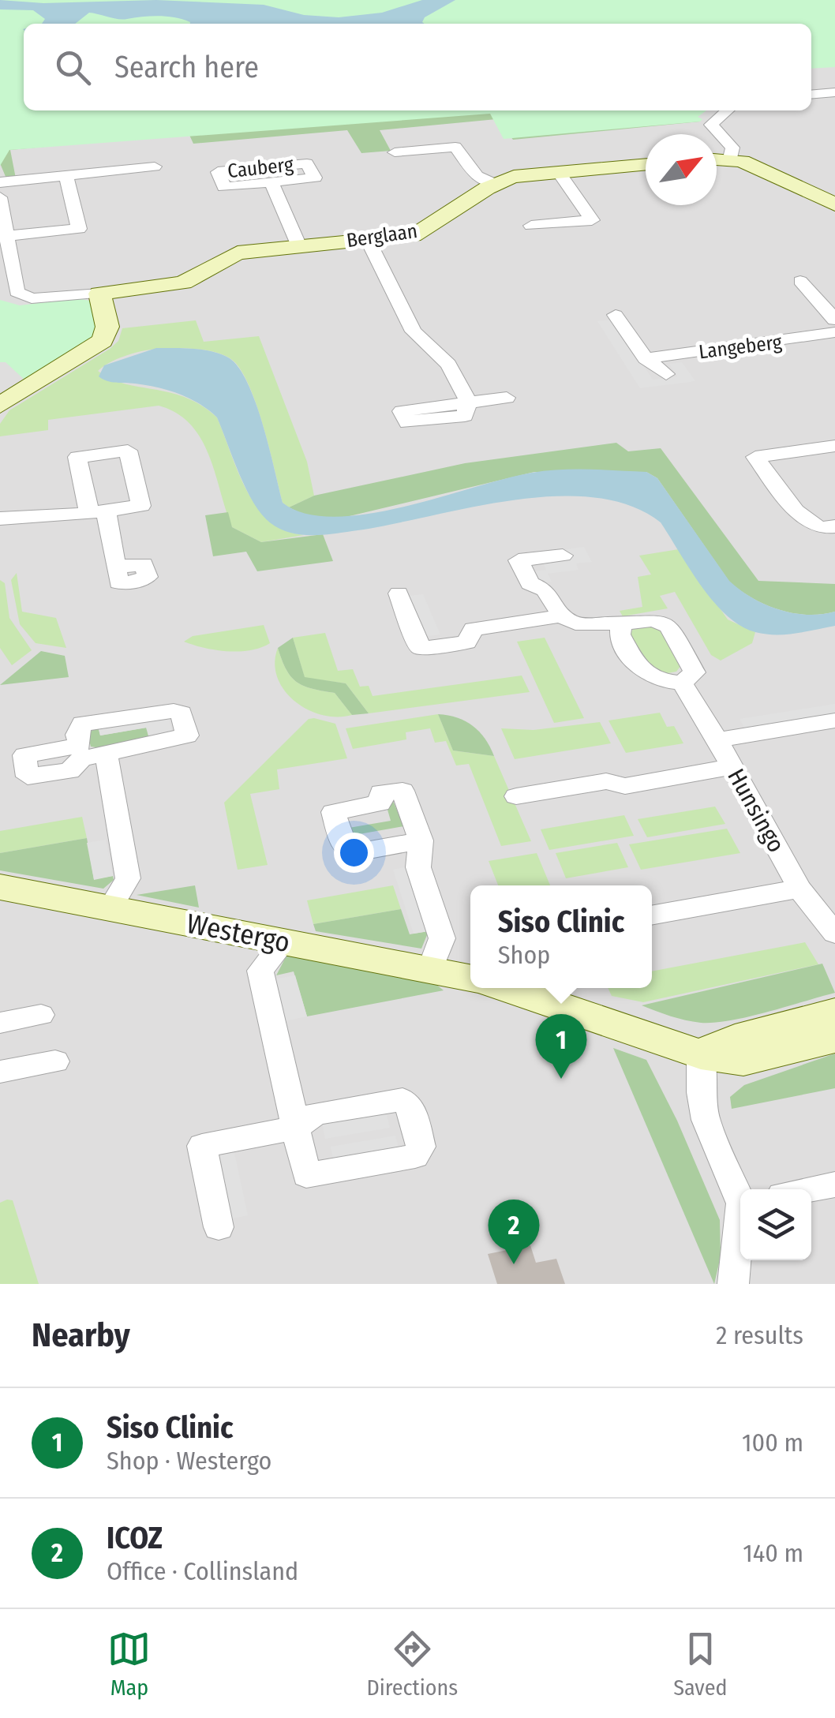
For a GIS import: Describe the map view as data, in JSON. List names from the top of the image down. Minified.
{"streets":{"street":["Cauberg","Berglaan","Langeberg","Hunsingo","Westergo"]},"crossings":[["Cauberg","Berglaan"]],"north":"top right","page":{"search":"Search here","popup":["Siso Clinic","Shop"],"pins":["1","2"],"heading":["Nearby","2 results"],"list":[{"mark":"1","name":"Siso Clinic","note":"Shop · Westergo","value":"100 m"},{"mark":"2","name":"ICOZ","note":"Office · Collinsland","value":"140 m"}],"nav":["Map","Directions","Saved"]}}
